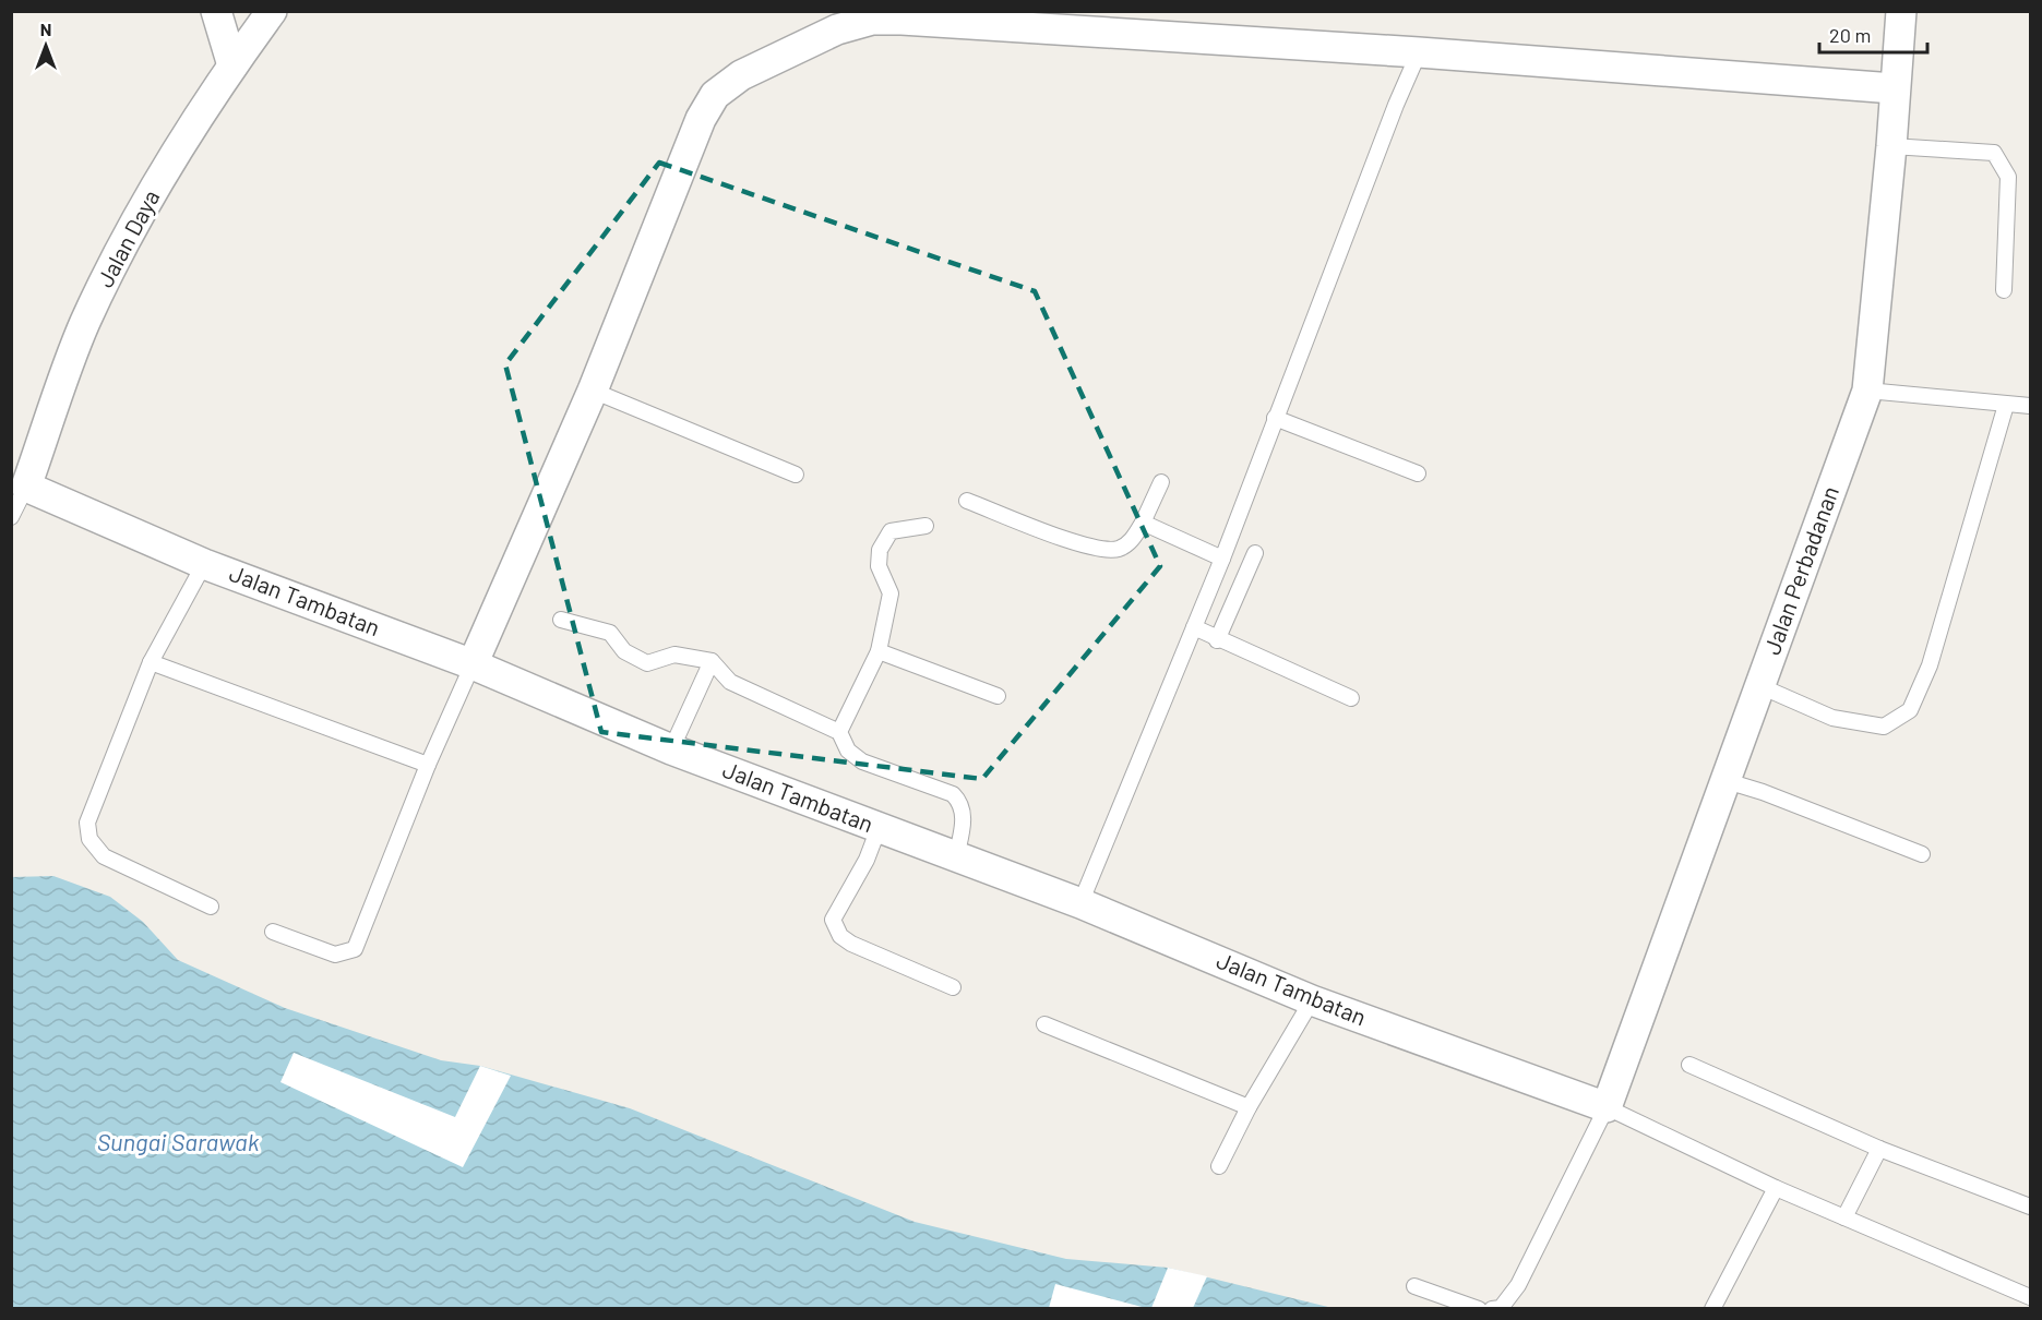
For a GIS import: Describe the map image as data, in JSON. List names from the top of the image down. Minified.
{"streets":{"street":["Jalan Daya","Jalan Perbadanan","Jalan Tambatan"]},"crossings":[["Jalan Daya","Jalan Tambatan"],["Jalan Perbadanan","Jalan Tambatan"]],"water":["Sungai Sarawak"],"scale_bar":"20 m","north":"top"}
